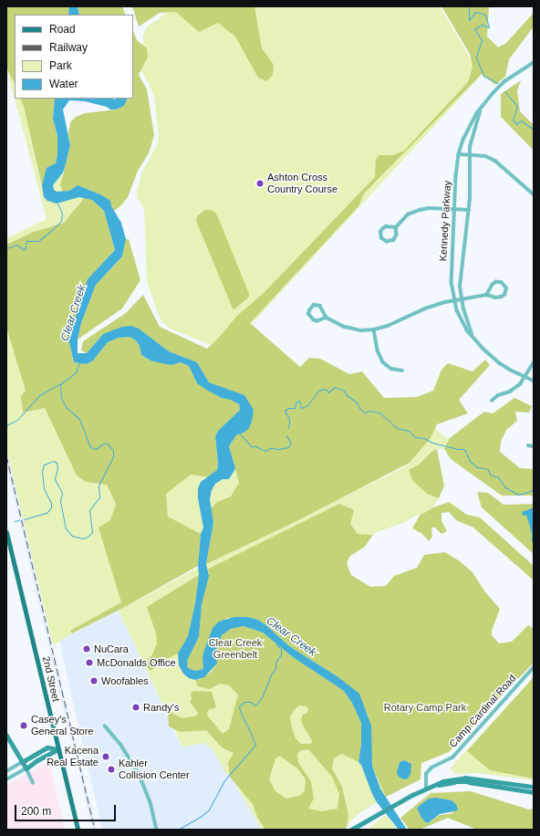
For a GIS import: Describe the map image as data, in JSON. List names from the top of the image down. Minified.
{"streets":{"main road":["2nd Street"],"street":["Kennedy Parkway","Camp Cardinal Road"]},"water":["Clear Creek"],"parks":["Clear Creek Greenbelt","Rotary Camp Park"],"places":["Ashton Cross Country Course","NuCara","McDonalds Office","Woofables","Randy's","Casey's General Store","Kacena Real Estate","Kahler Collision Center"],"legend":["Road","Railway","Park","Water"],"scale_bar":"200 m"}
